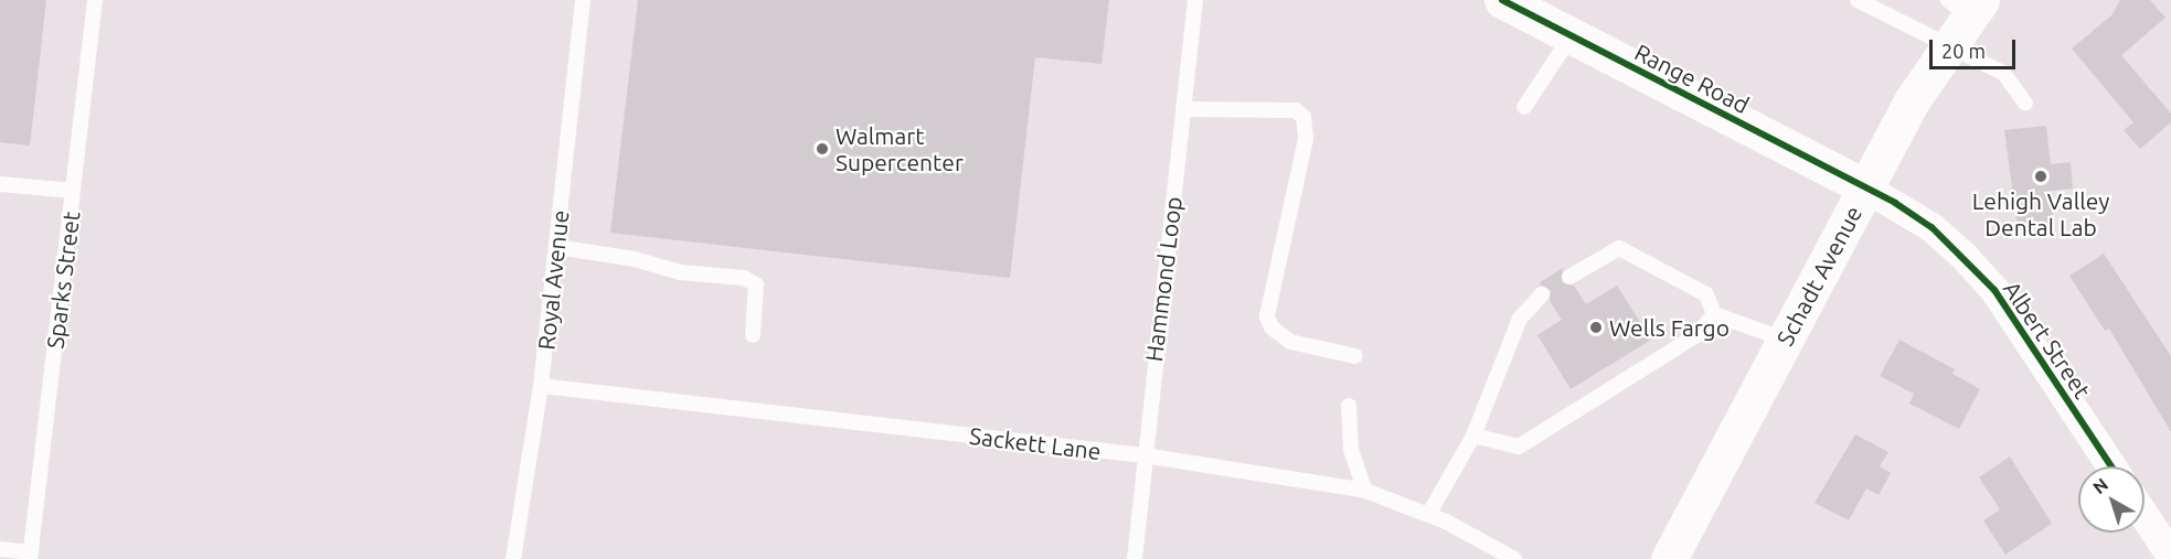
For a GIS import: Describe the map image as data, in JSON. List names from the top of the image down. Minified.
{"streets":{"main road":["Range Road","Schadt Avenue"],"street":["Albert Street"],"lane":["Hammond Loop","Sparks Street","Royal Avenue","Sackett Lane"]},"crossings":[["Range Road","Schadt Avenue"],["Range Road","Albert Street"],["Schadt Avenue","Albert Street"],["Hammond Loop","Sackett Lane"],["Royal Avenue","Sackett Lane"]],"places":["Walmart Supercenter","Lehigh Valley Dental Lab","Wells Fargo"],"scale_bar":"20 m","north":"top left"}
